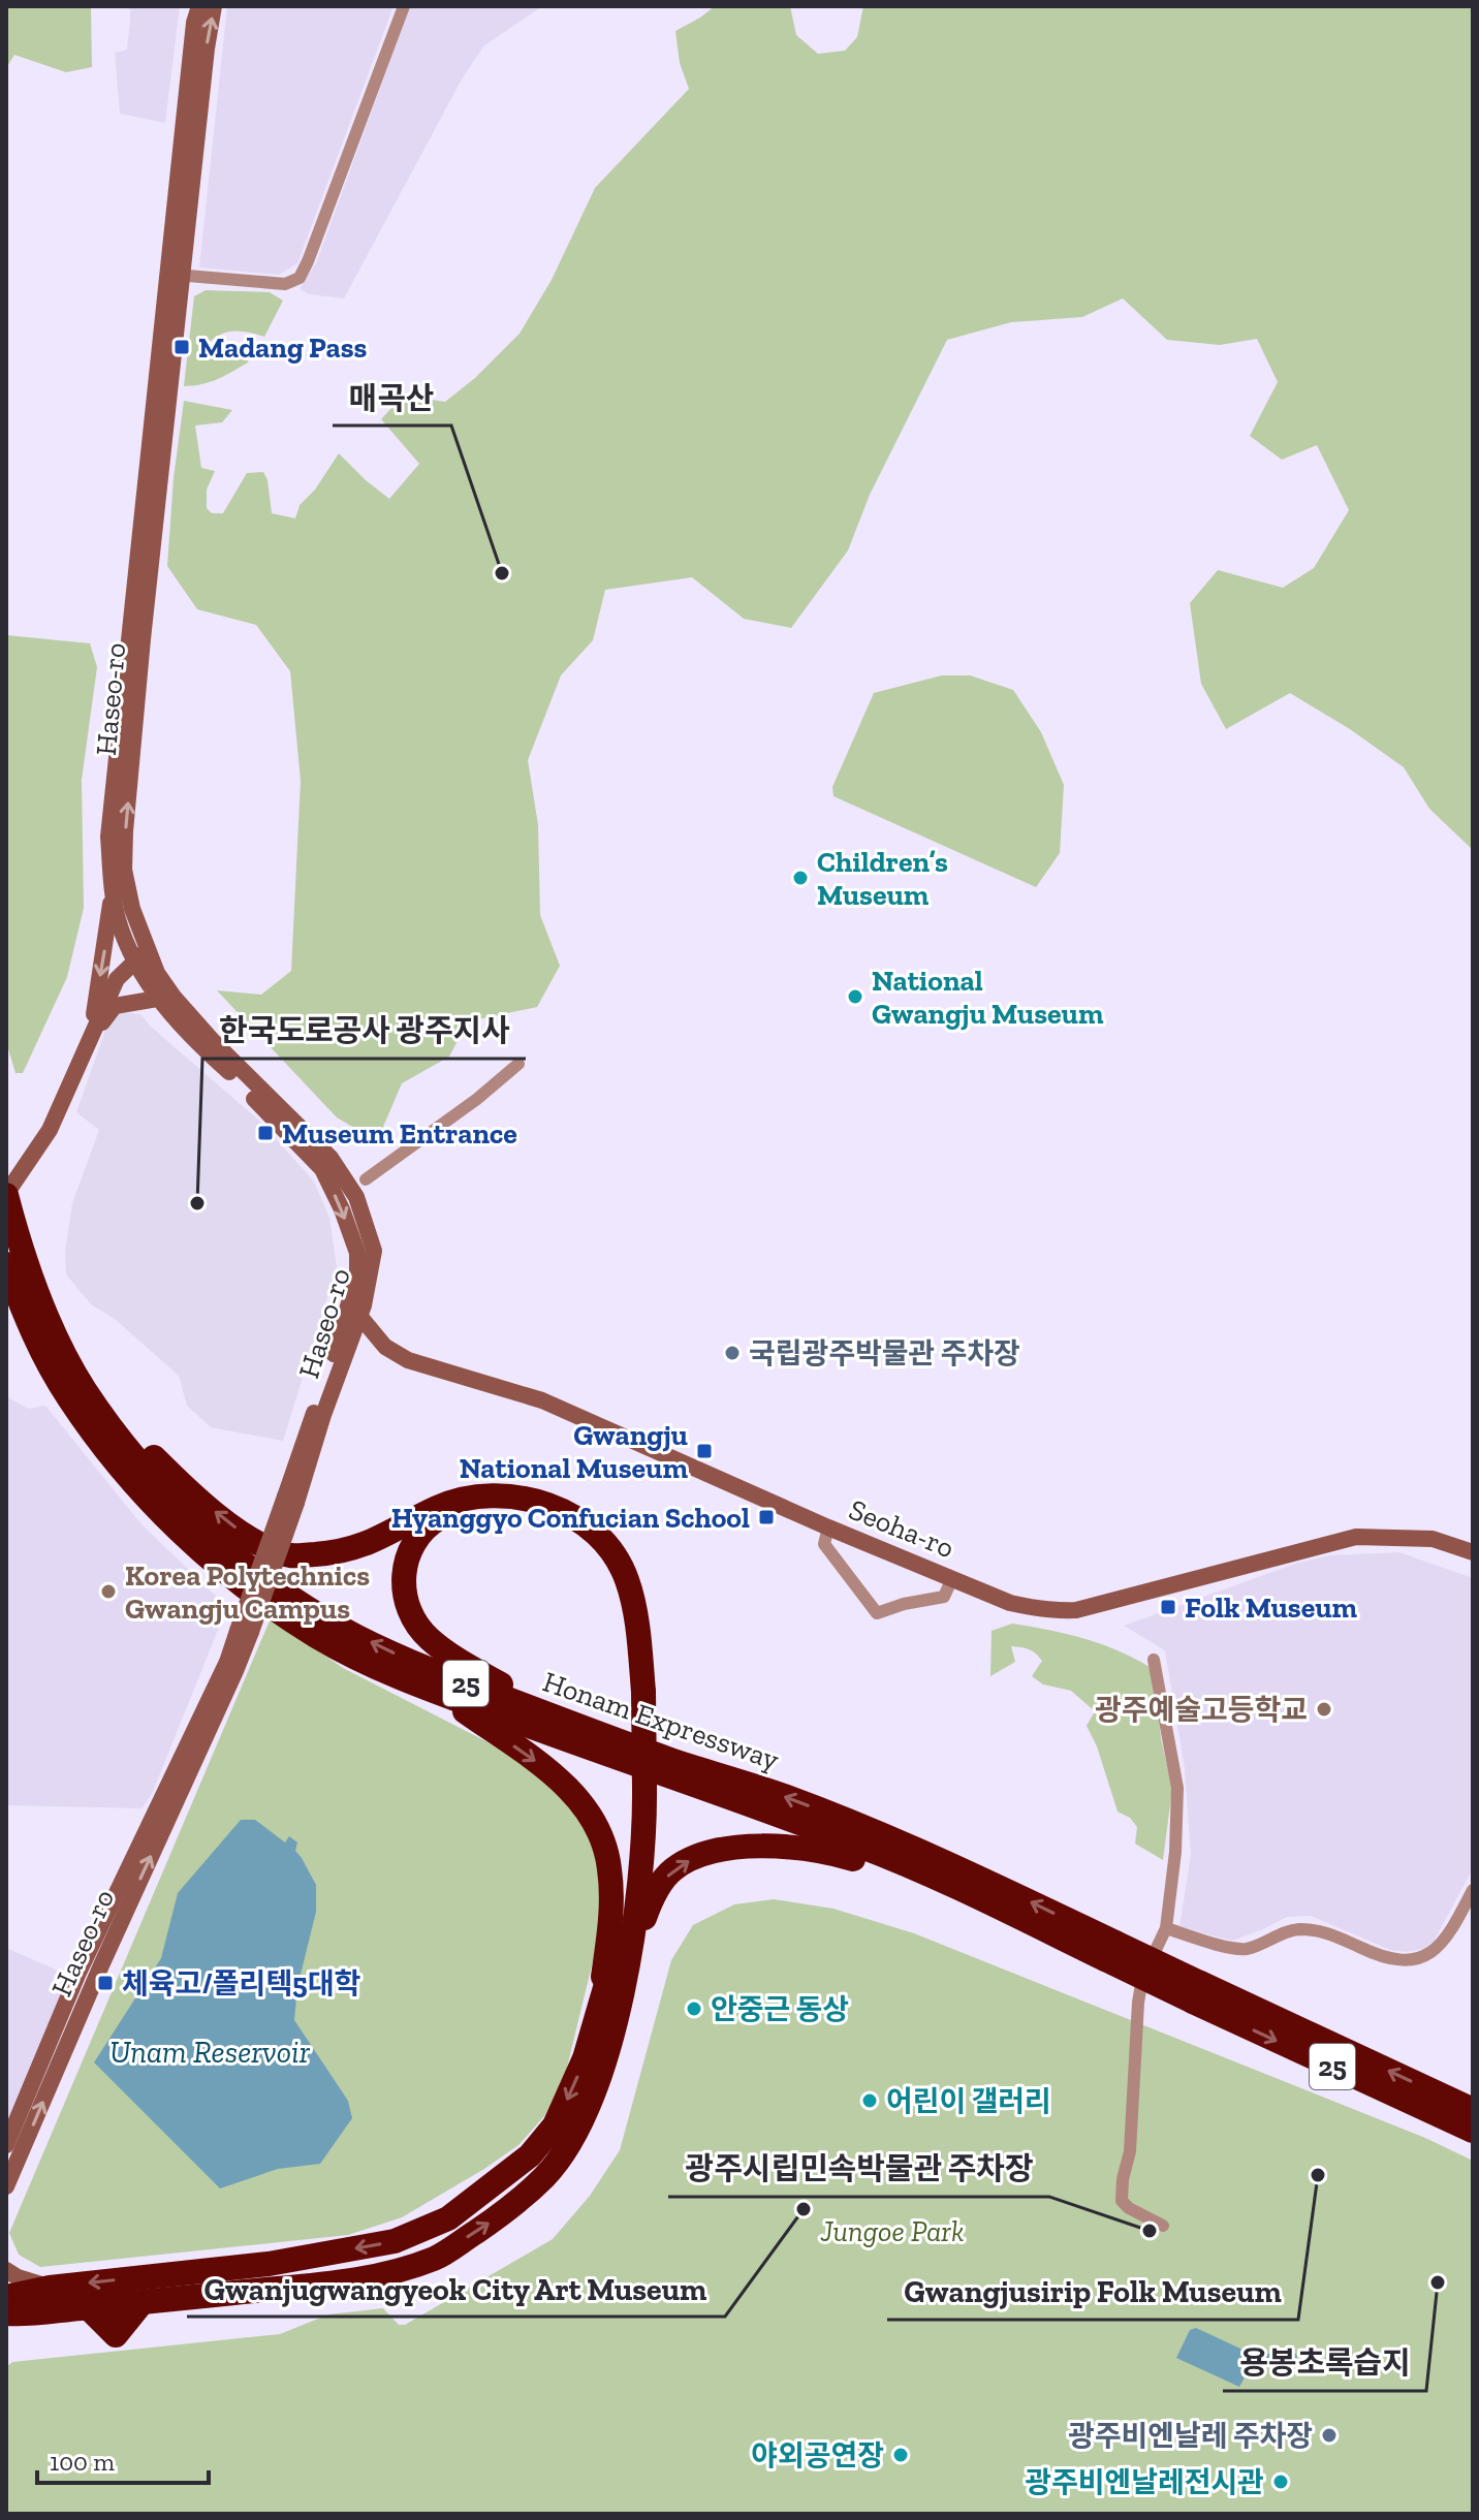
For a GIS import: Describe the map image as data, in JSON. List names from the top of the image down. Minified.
{"streets":{"highway":["25","Honam Expressway"],"main road":["Haseo-ro","Seoha-ro"]},"crossings":[["Haseo-ro","Seoha-ro"]],"water":["Unam Reservoir"],"parks":["Jungoe Park"],"places":{"transit":["Madang Pass","Museum Entrance","Gwangju National Museum","Hyanggyo Confucian School","Folk Museum","체육고/폴리텍5대학"],"other":["매곡산","Children’s Museum","National Gwangju Museum","한국도로공사 광주지사","국립광주박물관 주차장","Korea Polytechnics Gwangju Campus","광주예술고등학교","안중근 동상","어린이 갤러리","Gwangjusirip Folk Museum","Gwanjugwangyeok City Art Museum","광주시립민속박물관 주차장","용봉초록습지","광주비엔날레 주차장","야외공연장","광주비엔날레전시관"]},"scale_bar":"100 m"}
